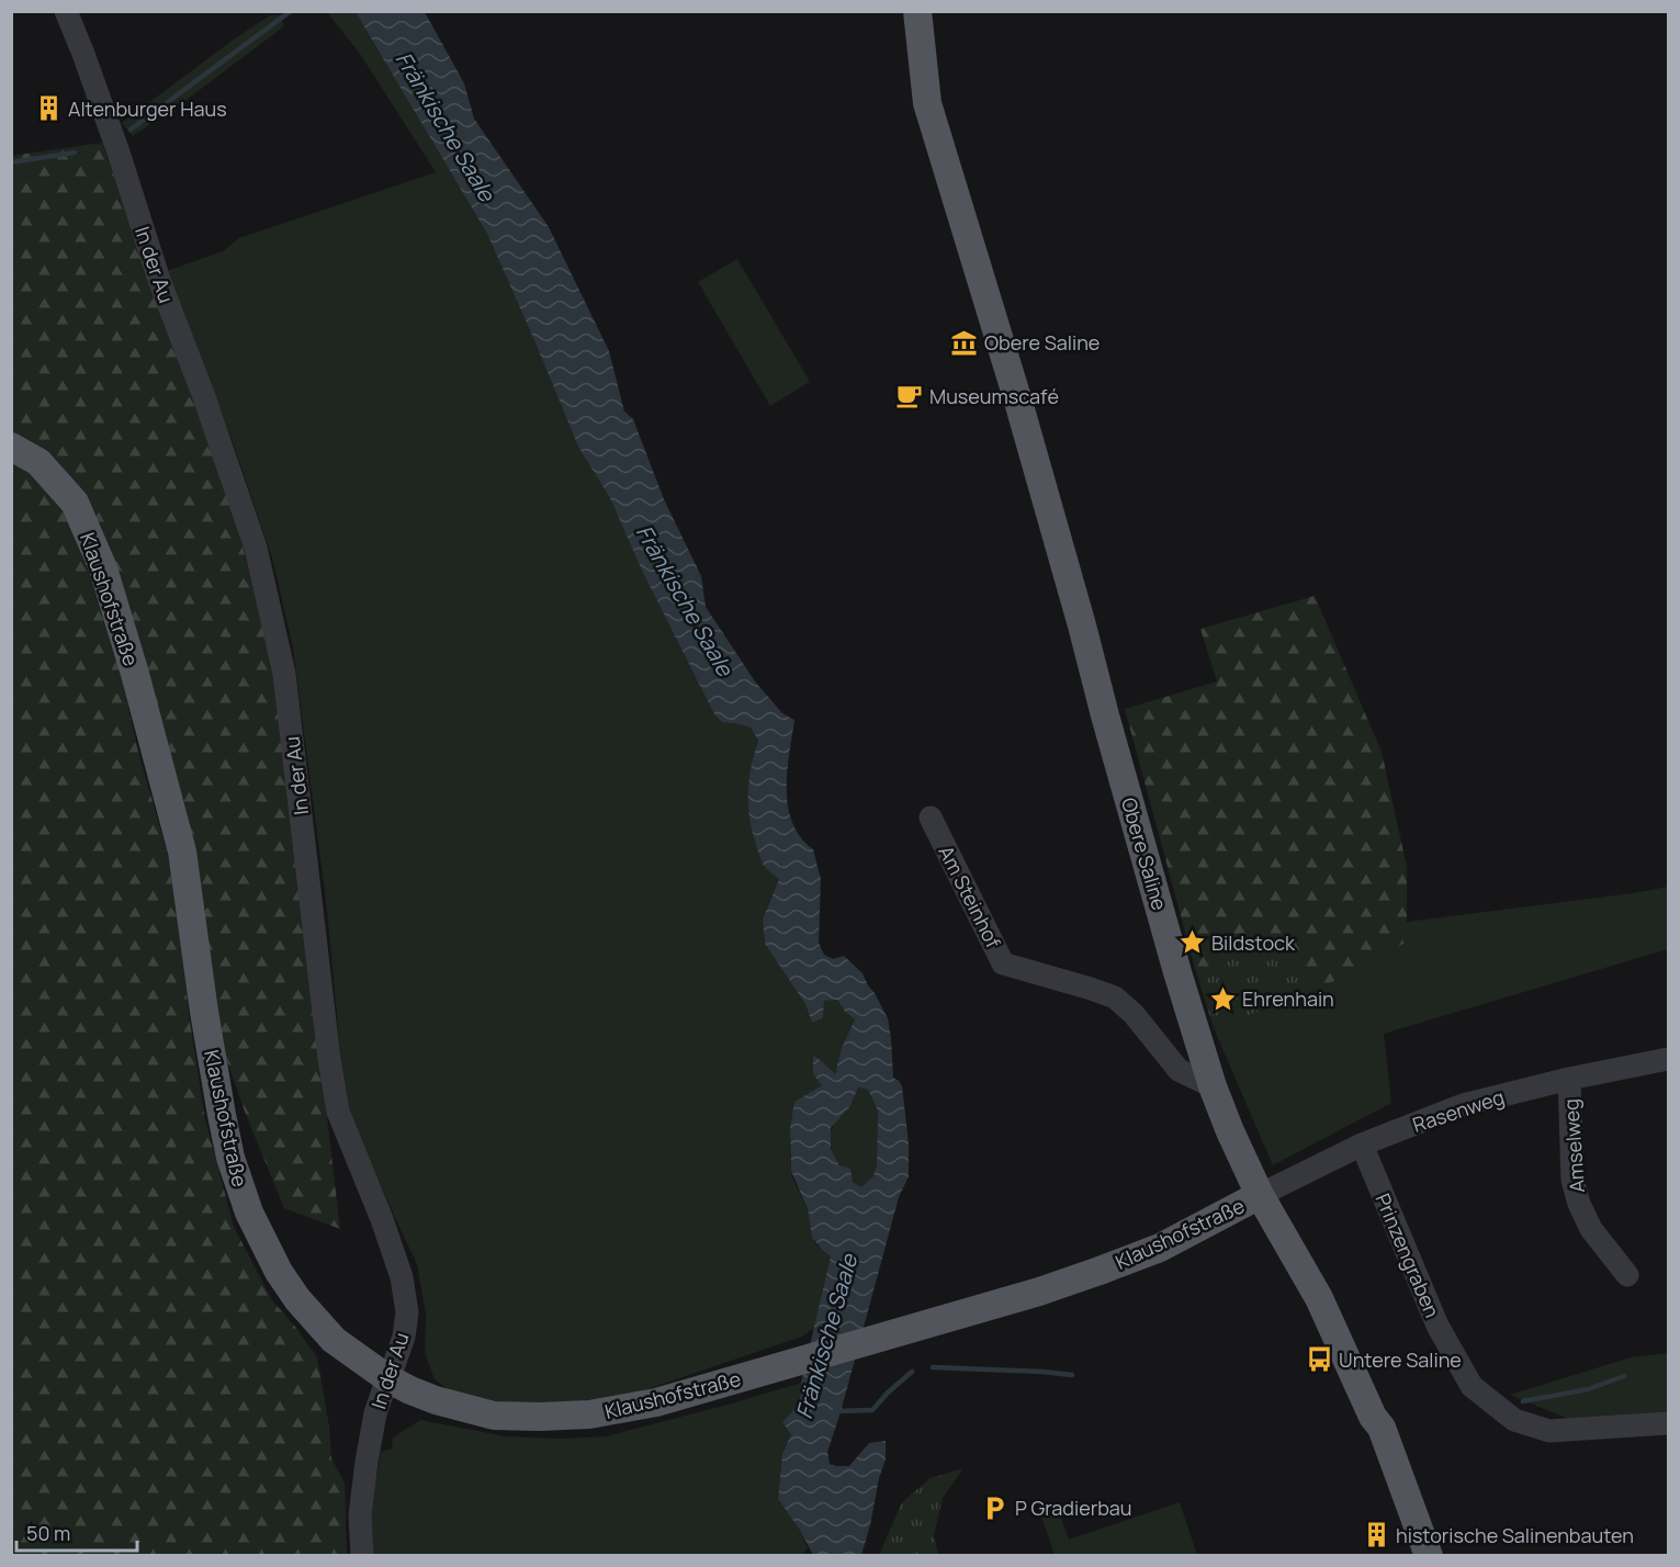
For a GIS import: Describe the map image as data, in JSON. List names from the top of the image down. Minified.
{"streets":{"main road":["Klaushofstraße","Obere Saline"],"street":["In der Au","Am Steinhof","Rasenweg","Amselweg","Prinzengraben"]},"crossings":[["In der Au","Klaushofstraße"],["Klaushofstraße","Rasenweg"],["Obere Saline","Am Steinhof"],["Rasenweg","Amselweg"],["Rasenweg","Prinzengraben"]],"water":["Fränkische Saale"],"places":{"building":["Altenburger Haus","historische Salinenbauten"],"museum":["Obere Saline"],"cafe":["Museumscafé"],"place":["Bildstock","Ehrenhain"],"bus stop":["Untere Saline"],"parking":["P Gradierbau"]},"scale_bar":"50 m"}
